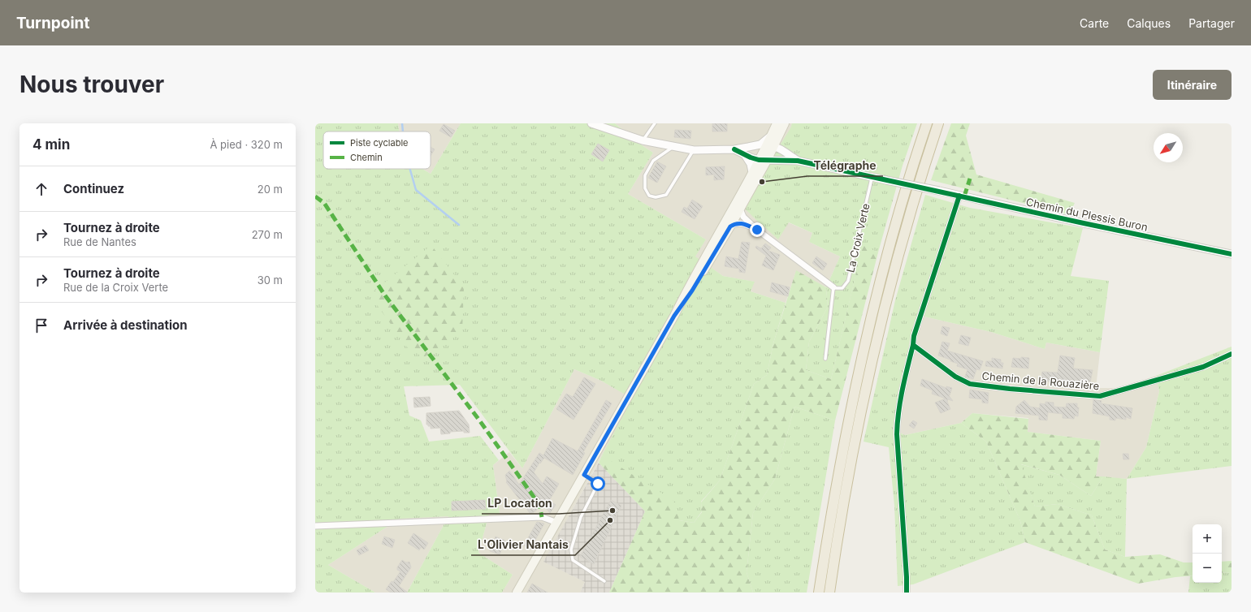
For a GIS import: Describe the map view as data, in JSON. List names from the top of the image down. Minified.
{"streets":{"street":["Chemin du Plessis Buron","Chemin de la Rouazière"],"lane":["La Croix Verte"]},"crossings":[["Chemin du Plessis Buron","La Croix Verte"]],"places":["Télégraphe","LP Location","L'Olivier Nantais"],"legend":["Piste cyclable","Chemin"],"north":"bottom left","page":{"header":"Turnpoint","nav":["Carte","Calques","Partager"],"buttons":"Itinéraire","title":"Nous trouver","heading":["4 min","À pied · 320 m"],"list":[["Continuez","20 m"],["Tournez à droite","Rue de Nantes","270 m"],["Tournez à droite","Rue de la Croix Verte","30 m"],"Arrivée à destination"],"map_buttons":["+","−"]}}
